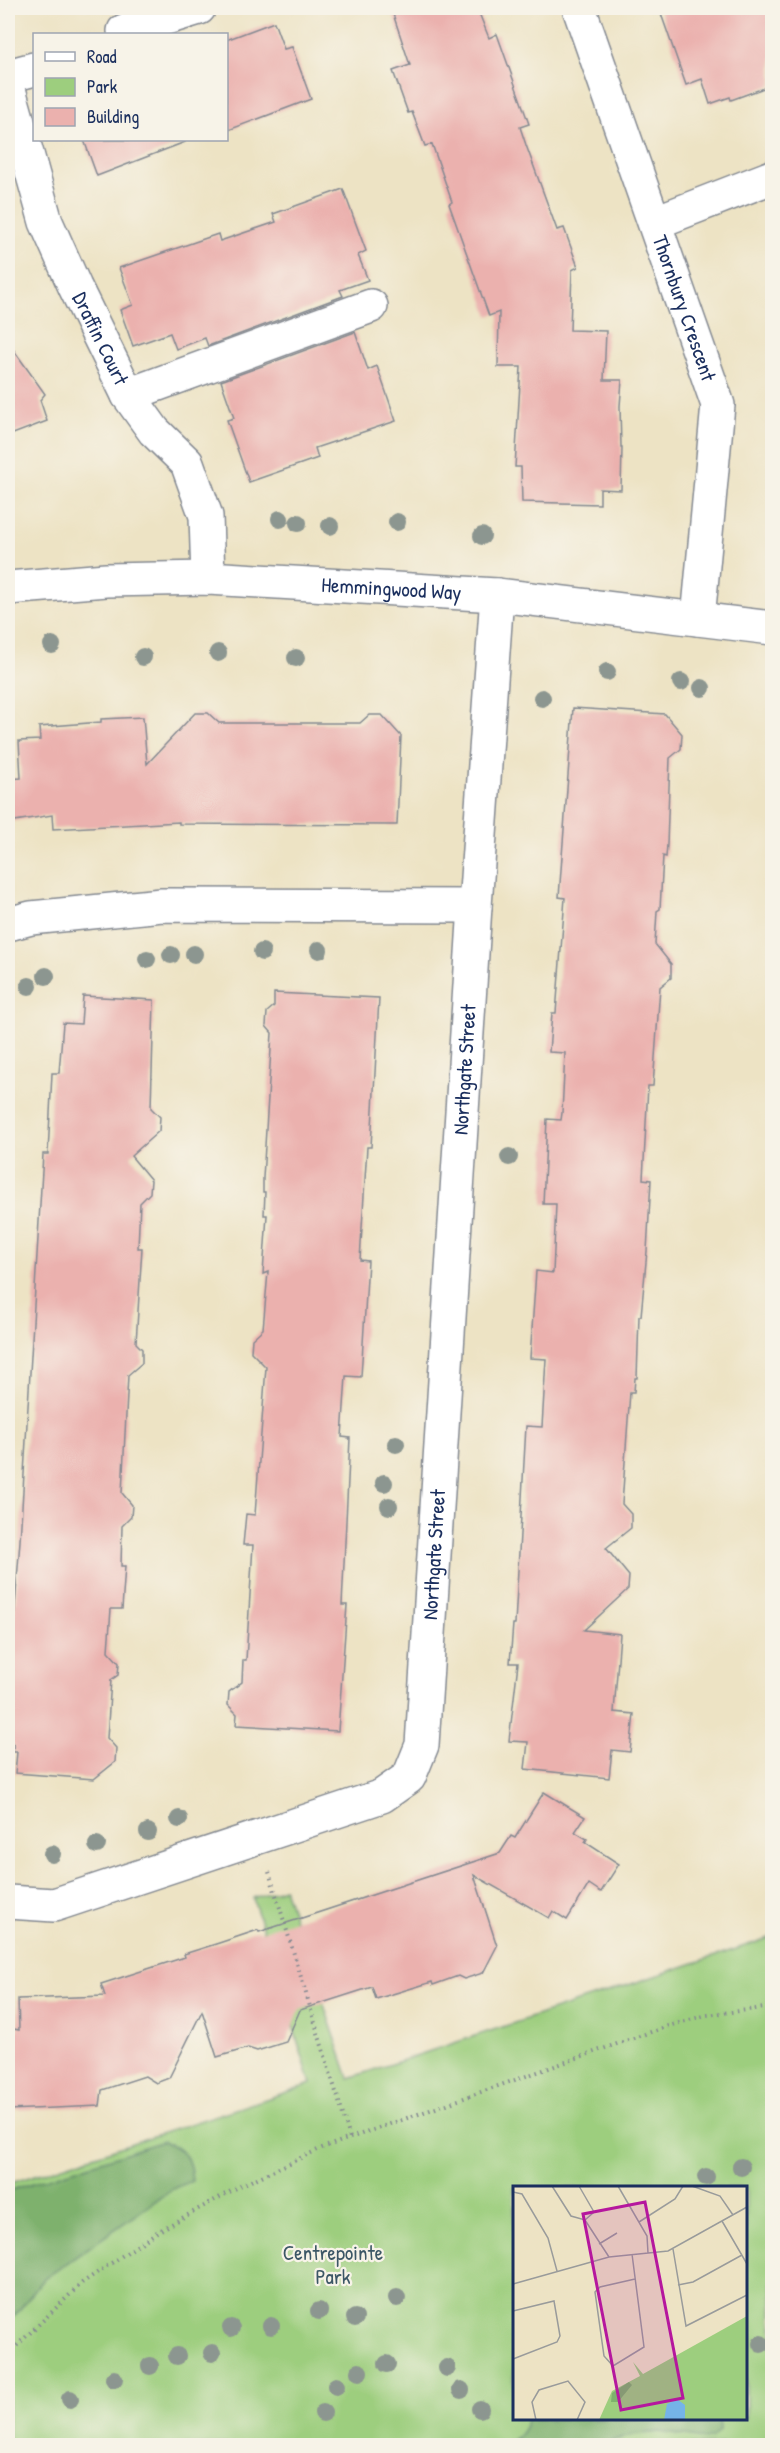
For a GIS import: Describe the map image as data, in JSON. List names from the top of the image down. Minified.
{"streets":{"street":["Thornbury Crescent","Draffin Court","Hemmingwood Way","Northgate Street"]},"crossings":[["Thornbury Crescent","Hemmingwood Way"],["Draffin Court","Hemmingwood Way"],["Hemmingwood Way","Northgate Street"]],"parks":["Centrepointe Park"],"legend":["Road","Park","Building"]}
